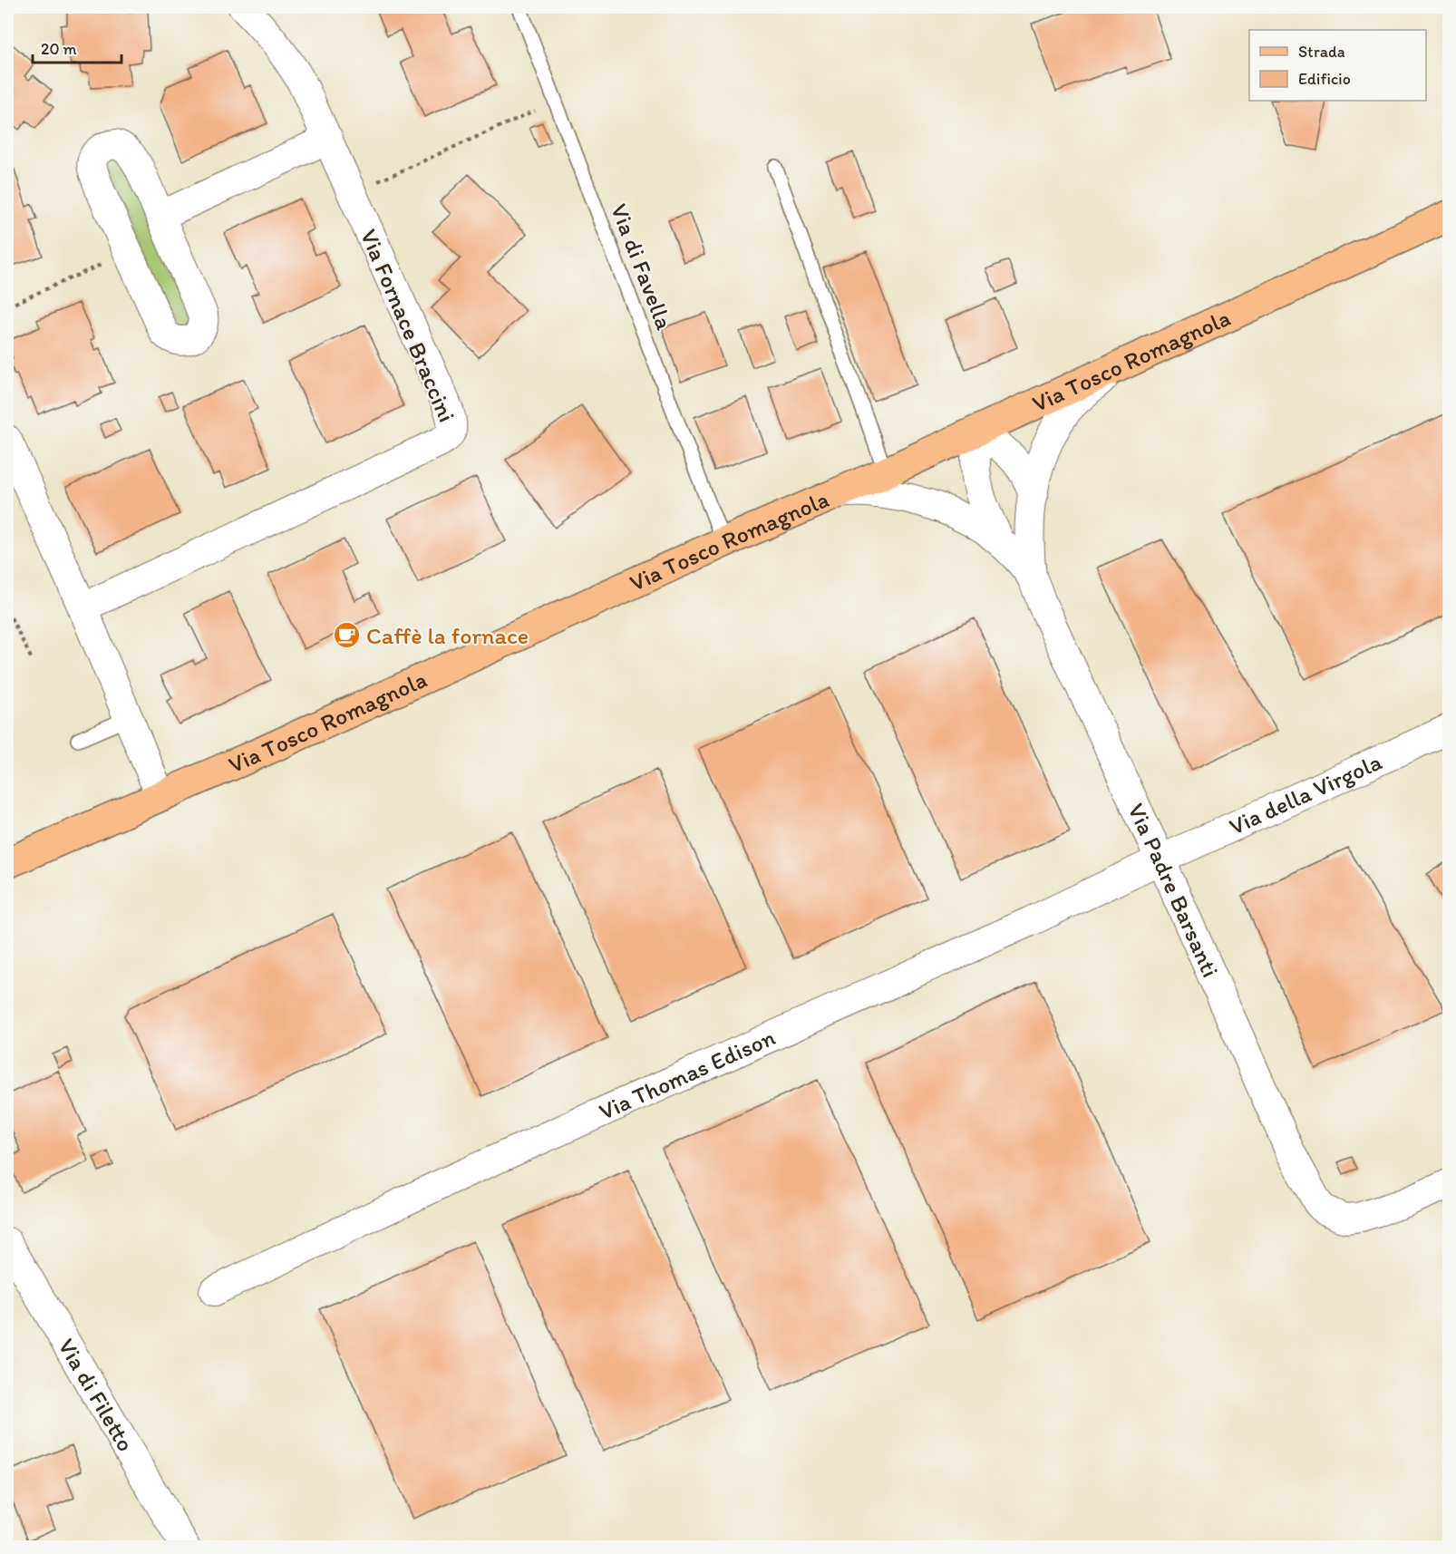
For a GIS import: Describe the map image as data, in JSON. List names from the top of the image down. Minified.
{"streets":{"main road":["Via Tosco Romagnola"],"street":["Via Fornace Braccini","Via della Virgola","Via Padre Barsanti","Via Thomas Edison","Via di Filetto"],"lane":["Via di Favella"]},"crossings":[["Via di Favella","Via Tosco Romagnola"],["Via Tosco Romagnola","Via Padre Barsanti"],["Via della Virgola","Via Padre Barsanti"],["Via della Virgola","Via Thomas Edison"],["Via Padre Barsanti","Via Thomas Edison"]],"places":{"cafe":["Caffè la fornace"]},"legend":["Strada","Edificio"],"scale_bar":"20 m"}
